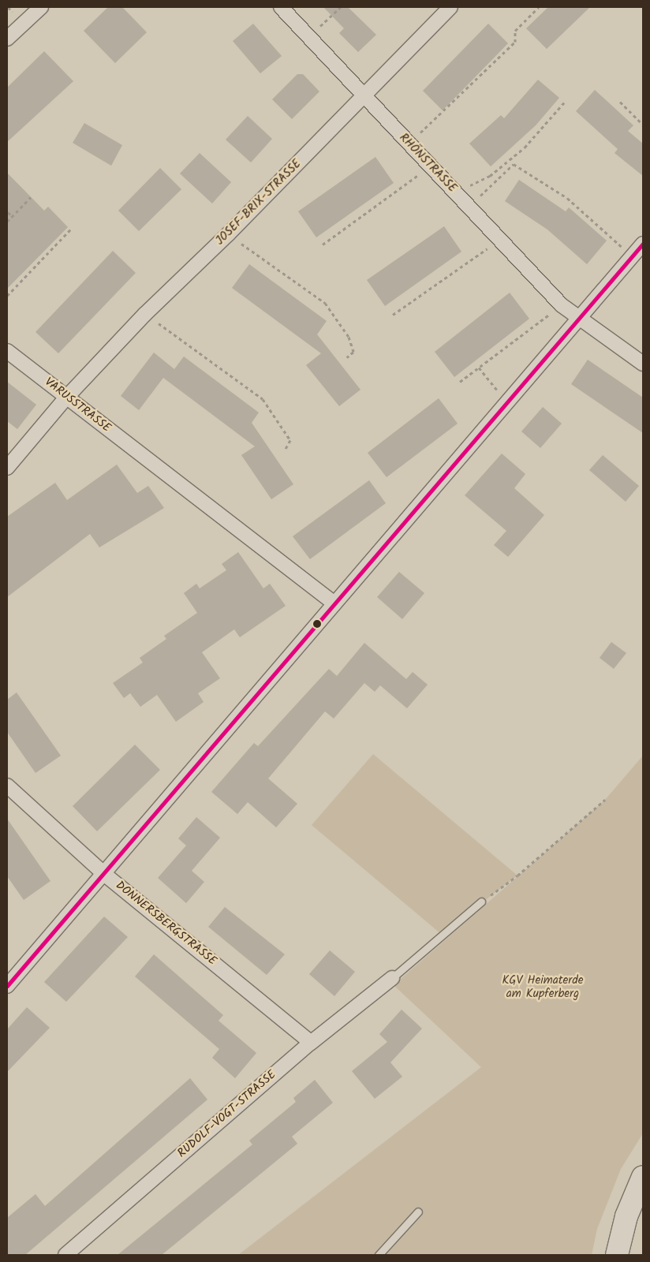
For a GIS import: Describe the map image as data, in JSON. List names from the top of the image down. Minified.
{"streets":{"street":["RHÖNSTRASSE","JOSEF-BRIX-STRASSE","VARUSSTRASSE","DONNERSBERGSTRASSE","RUDOLF-VOGT-STRASSE"]},"crossings":[["RHÖNSTRASSE","JOSEF-BRIX-STRASSE"],["JOSEF-BRIX-STRASSE","VARUSSTRASSE"],["DONNERSBERGSTRASSE","RUDOLF-VOGT-STRASSE"]],"parks":["KGV Heimaterde am Kupferberg"]}
